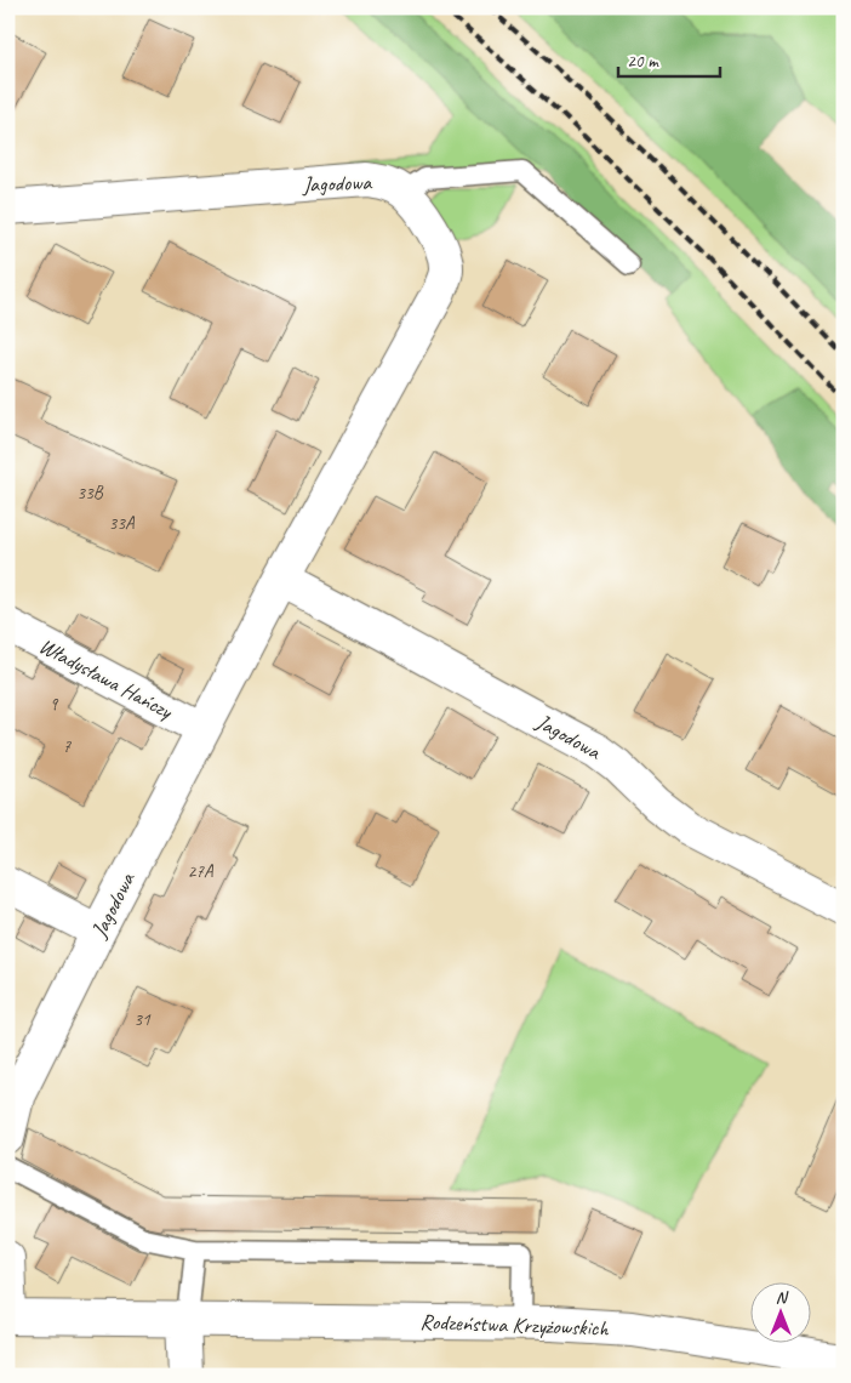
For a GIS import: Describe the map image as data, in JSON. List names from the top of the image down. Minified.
{"streets":{"street":["Jagodowa","Władysława Hańczy","Rodzeństwa Krzyżowskich"]},"crossings":[["Jagodowa","Władysława Hańczy"]],"house_numbers":["33B","33A","9","7","27A","31"],"scale_bar":"20 m","north":"top"}
